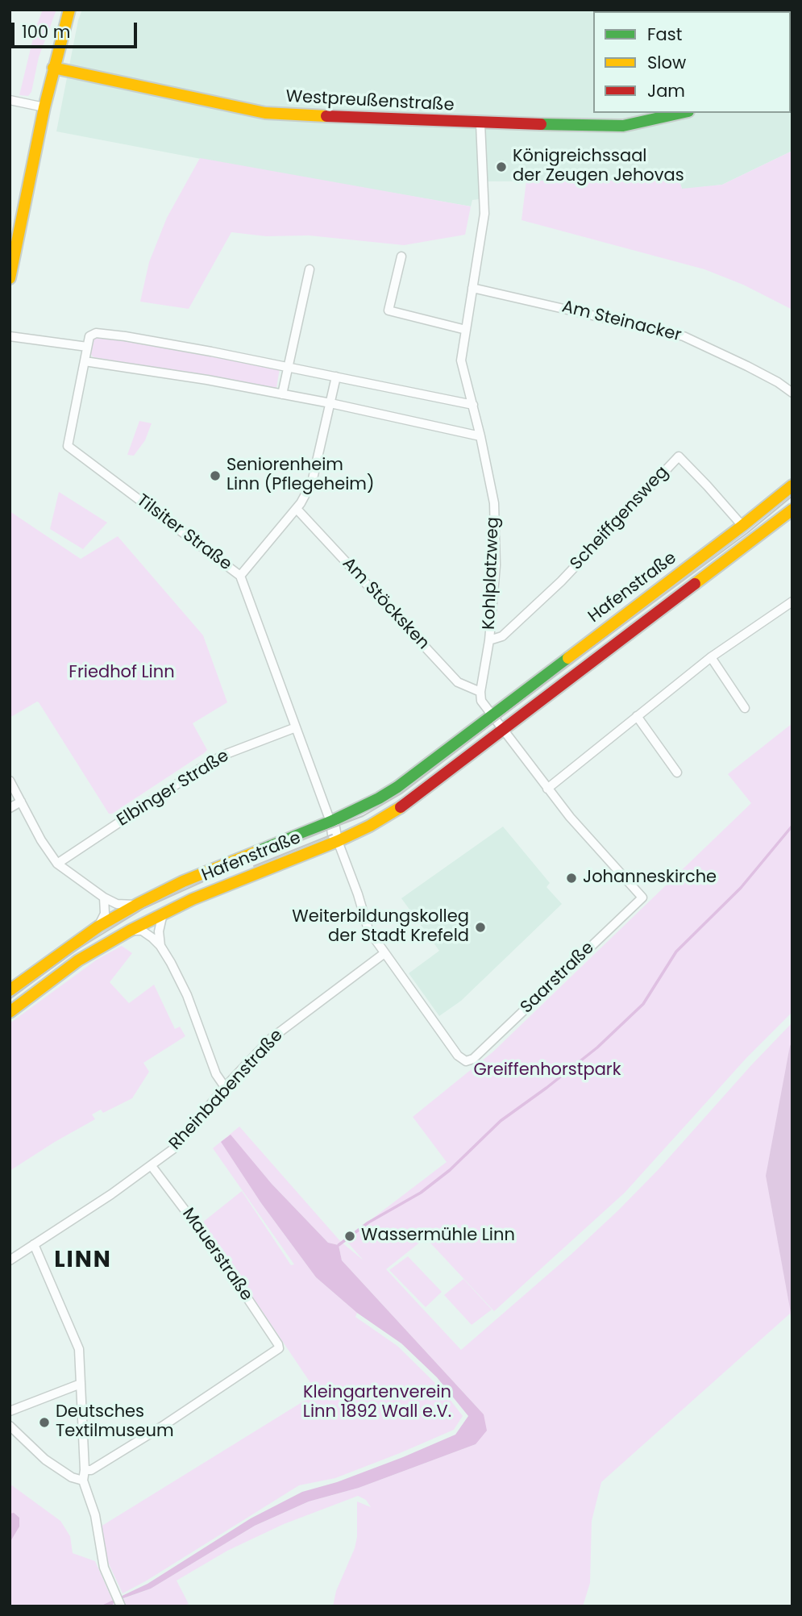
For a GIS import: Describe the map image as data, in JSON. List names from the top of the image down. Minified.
{"streets":{"main road":["Westpreußenstraße","Hafenstraße"],"street":["Am Steinacker","Scheiffgensweg","Tilsiter Straße","Kohlplatzweg","Am Stöcksken","Elbinger Straße","Saarstraße","Rheinbabenstraße","Mauerstraße"]},"crossings":[["Westpreußenstraße","Kohlplatzweg"],["Am Steinacker","Kohlplatzweg"],["Scheiffgensweg","Kohlplatzweg"],["Scheiffgensweg","Hafenstraße"],["Tilsiter Straße","Hafenstraße"],["Tilsiter Straße","Elbinger Straße"],["Tilsiter Straße","Saarstraße"],["Tilsiter Straße","Rheinbabenstraße"],["Kohlplatzweg","Am Stöcksken"],["Rheinbabenstraße","Mauerstraße"]],"districts":["LINN"],"parks":["Friedhof Linn","Greiffenhorstpark","Kleingartenverein Linn 1892 Wall e.V."],"places":["Königreichssaal der Zeugen Jehovas","Seniorenheim Linn (Pflegeheim)","Johanneskirche","Weiterbildungskolleg der Stadt Krefeld","Wassermühle Linn","Deutsches Textilmuseum"],"legend":["Fast","Slow","Jam"],"scale_bar":"100 m"}
